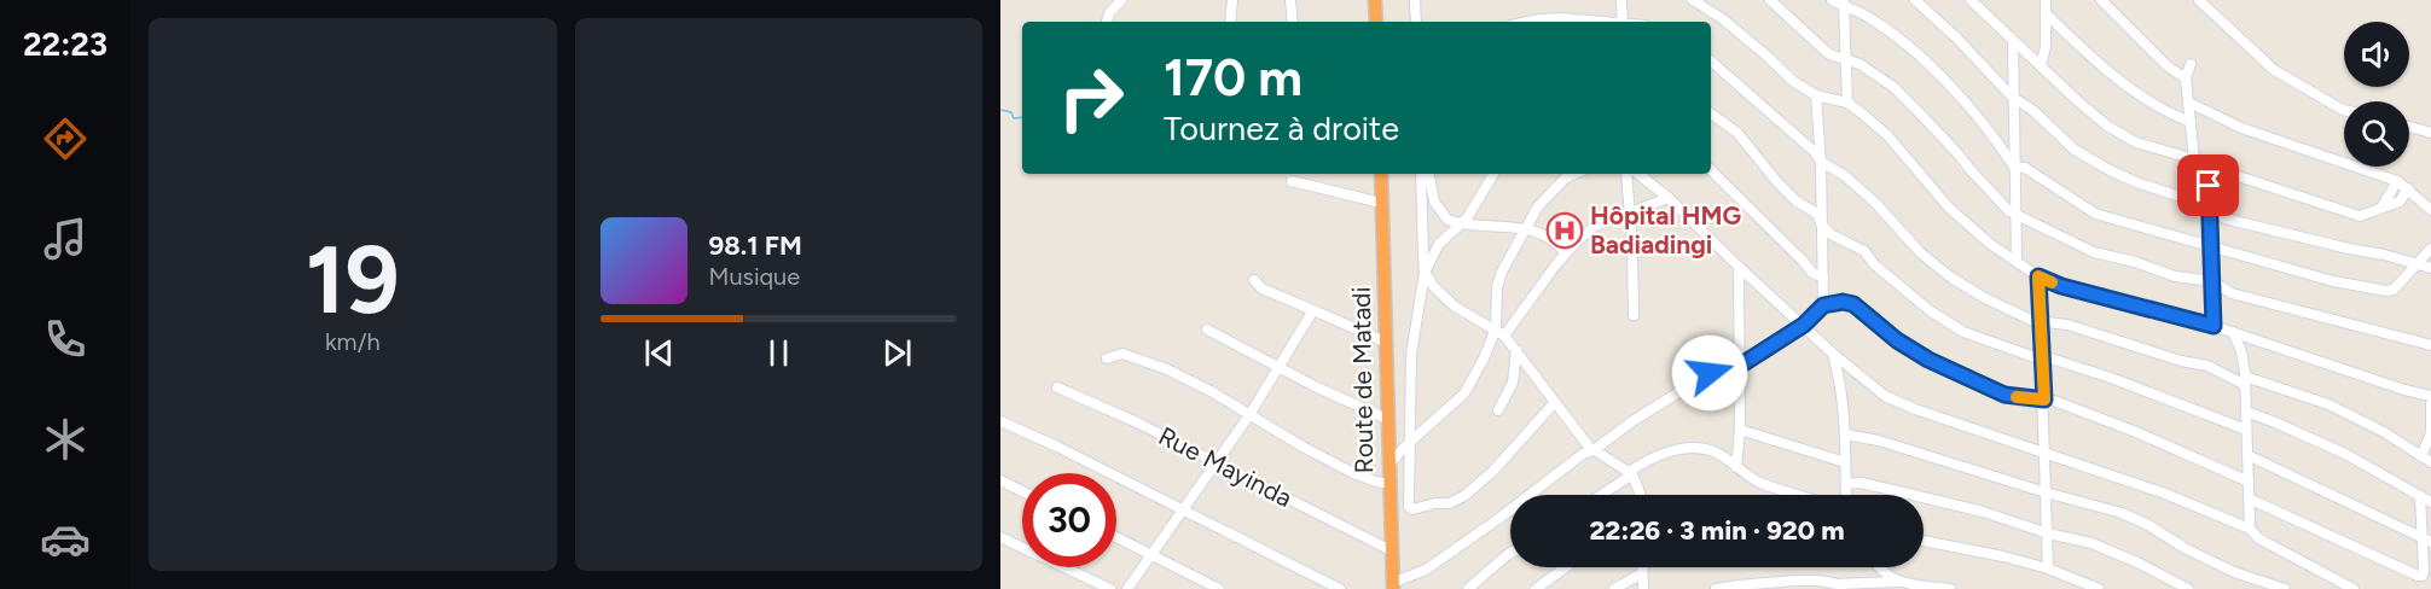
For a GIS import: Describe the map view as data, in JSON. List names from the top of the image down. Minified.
{"streets":{"highway":["Route de Matadi"],"street":["Rue Mayinda"]},"crossings":[["Route de Matadi","Rue Mayinda"]],"places":{"hospital":["Hôpital HMG Badiadingi"]},"page":{"tabs":"22:23","tile":["19","km/h"],"turn":["170 m","Tournez à droite"],"song":["98.1 FM","Musique"],"limit":"30","trip":"22:26 · 3 min · 920 m"}}
